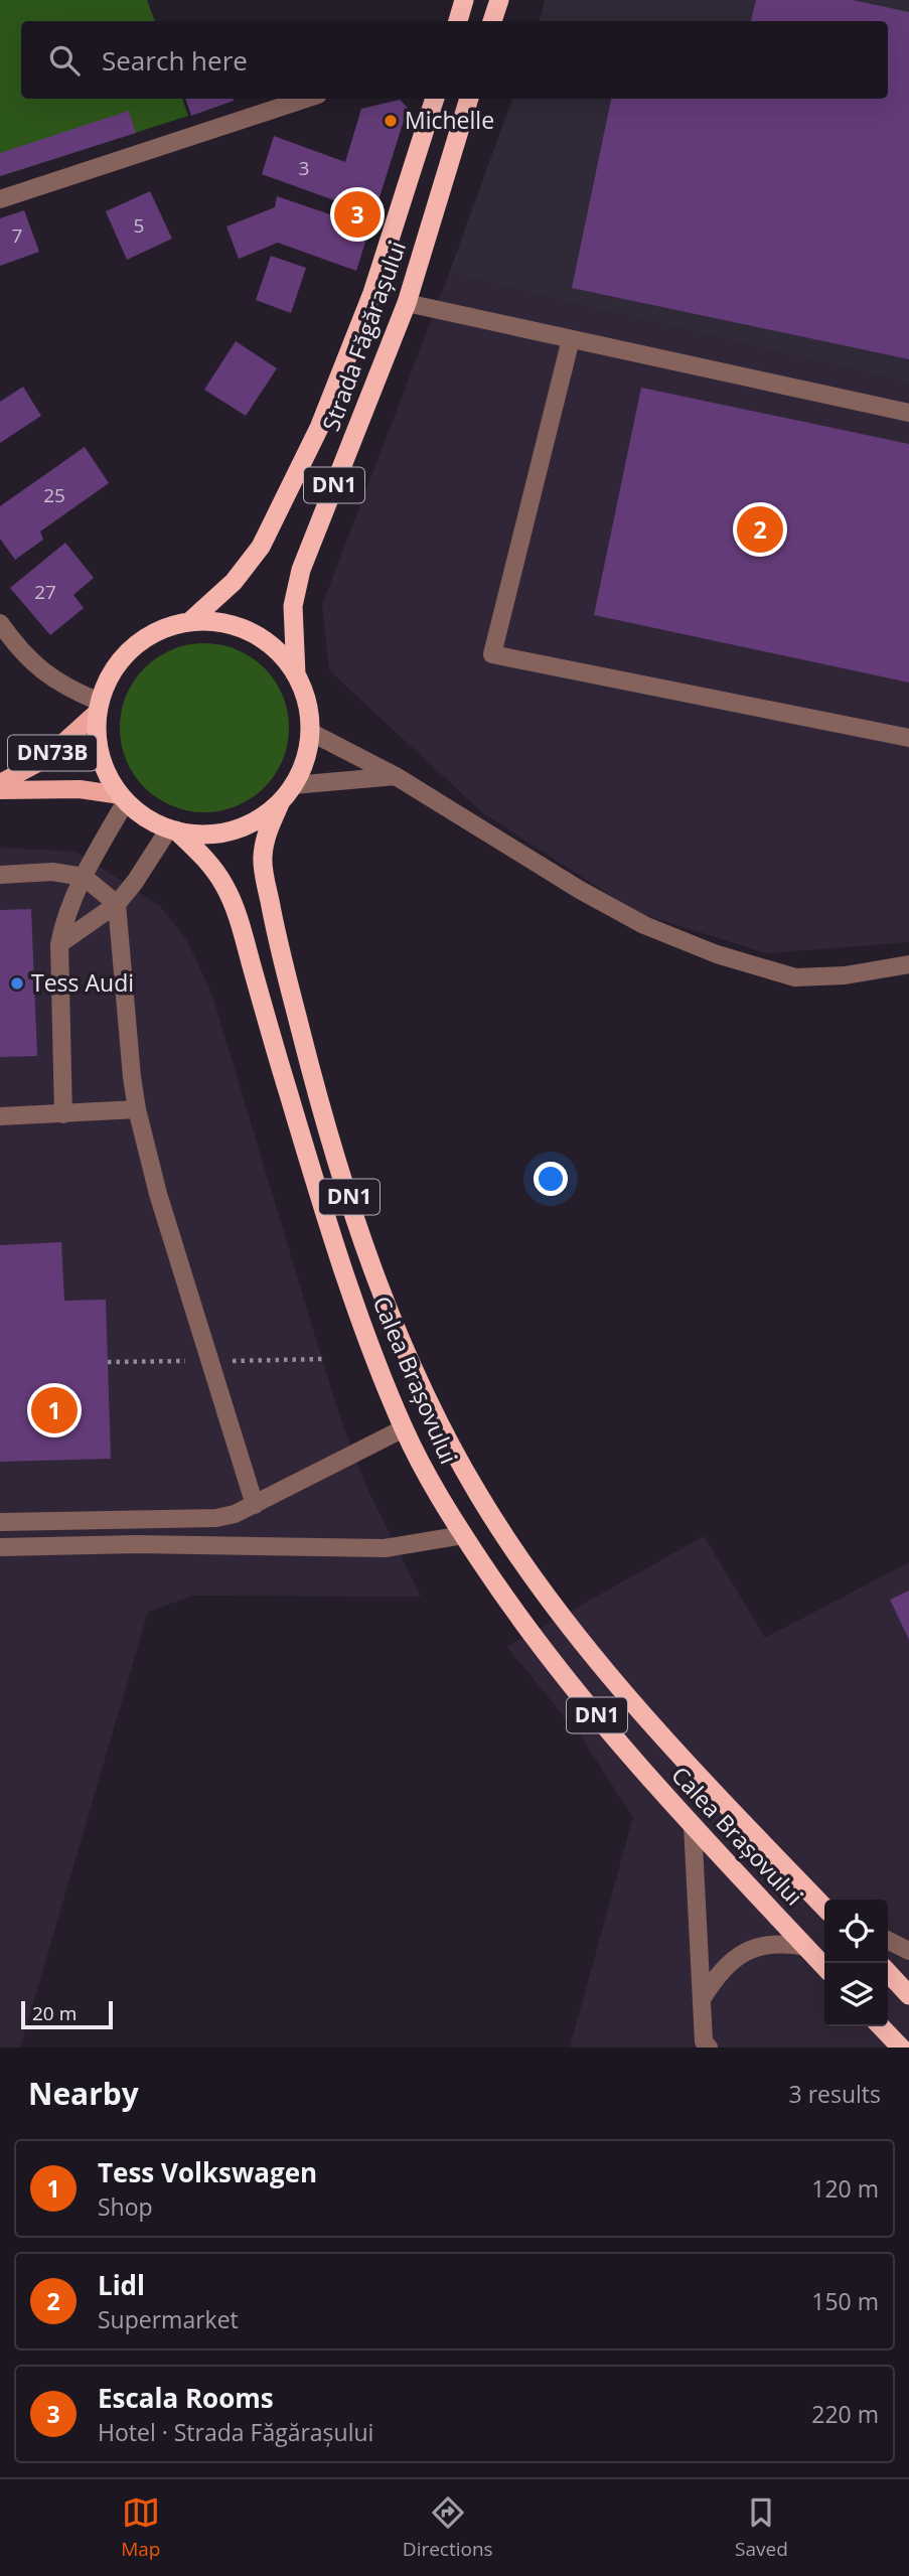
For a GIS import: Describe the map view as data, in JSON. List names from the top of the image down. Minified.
{"streets":{"highway":["Strada Făgărașului","DN1","Calea Brașovului"],"main road":["DN73B"]},"crossings":[["Strada Făgărașului","DN73B"],["Strada Făgărașului","Calea Brașovului"],["DN73B","Calea Brașovului"]],"places":["Michelle","Tess Audi"],"house_numbers":["3","5","7","25","27"],"scale_bar":"20 m","page":{"search":"Search here","pins":["3","2","1"],"scale":"20 m","heading":["Nearby","3 results"],"list":[{"mark":"1","name":"Tess Volkswagen","note":"Shop","value":"120 m"},{"mark":"2","name":"Lidl","note":"Supermarket","value":"150 m"},{"mark":"3","name":"Escala Rooms","note":"Hotel · Strada Făgărașului","value":"220 m"}],"nav":["Map","Directions","Saved"]}}
